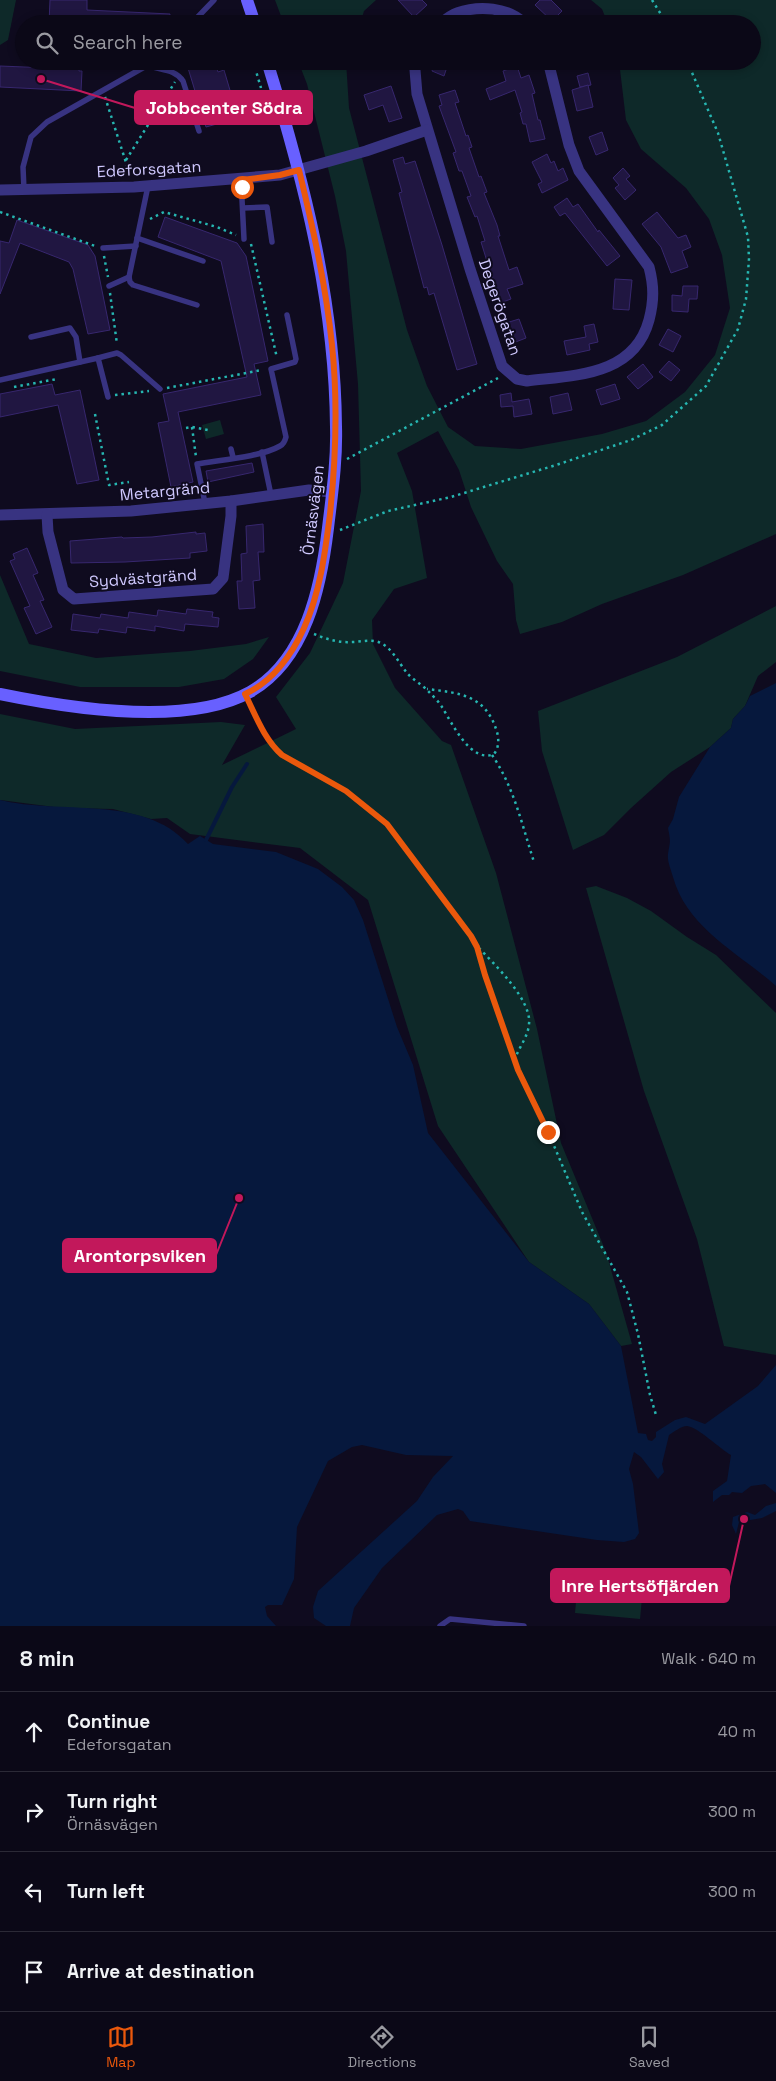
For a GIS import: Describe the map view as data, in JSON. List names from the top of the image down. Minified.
{"streets":{"street":["Edeforsgatan","Degerögatan","Metargränd","Örnäsvägen","Sydvästgränd"]},"crossings":[["Edeforsgatan","Örnäsvägen"],["Metargränd","Örnäsvägen"],["Metargränd","Sydvästgränd"]],"places":["Jobbcenter Södra","Arontorpsviken","Inre Hertsöfjärden"],"page":{"search":"Search here","heading":["8 min","Walk · 640 m"],"list":[["Continue","Edeforsgatan","40 m"],["Turn right","Örnäsvägen","300 m"],["Turn left","300 m"],"Arrive at destination"],"nav":["Map","Directions","Saved"]}}
